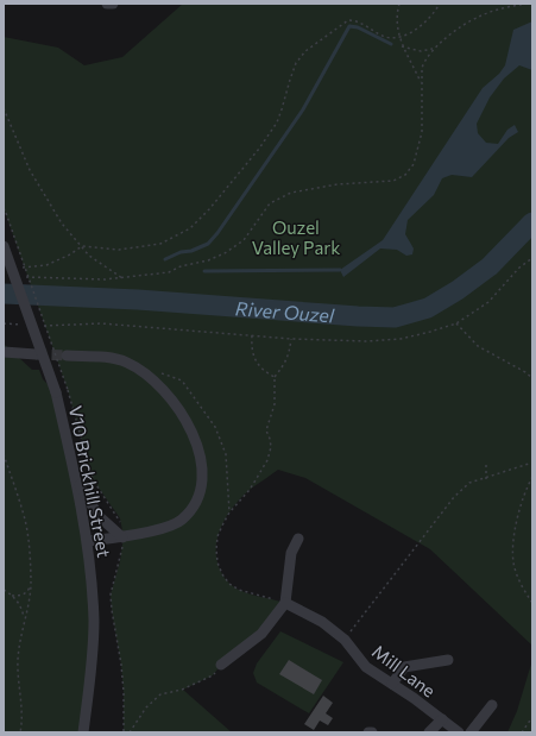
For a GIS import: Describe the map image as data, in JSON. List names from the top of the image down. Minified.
{"streets":{"street":["V10 Brickhill Street","Mill Lane"]},"water":["River Ouzel"],"parks":["Ouzel Valley Park"]}
